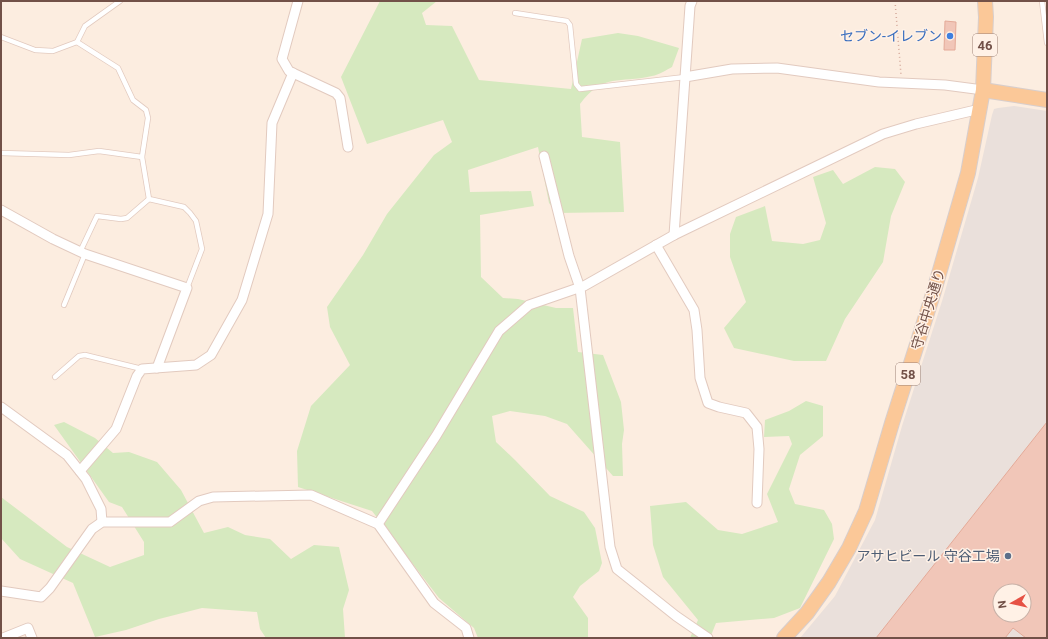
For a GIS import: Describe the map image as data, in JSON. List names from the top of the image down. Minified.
{"streets":{"main road":["46","守谷中央通り","58"]},"places":["セブン-イレブン","アサヒビール 守谷工場"],"north":"left"}
